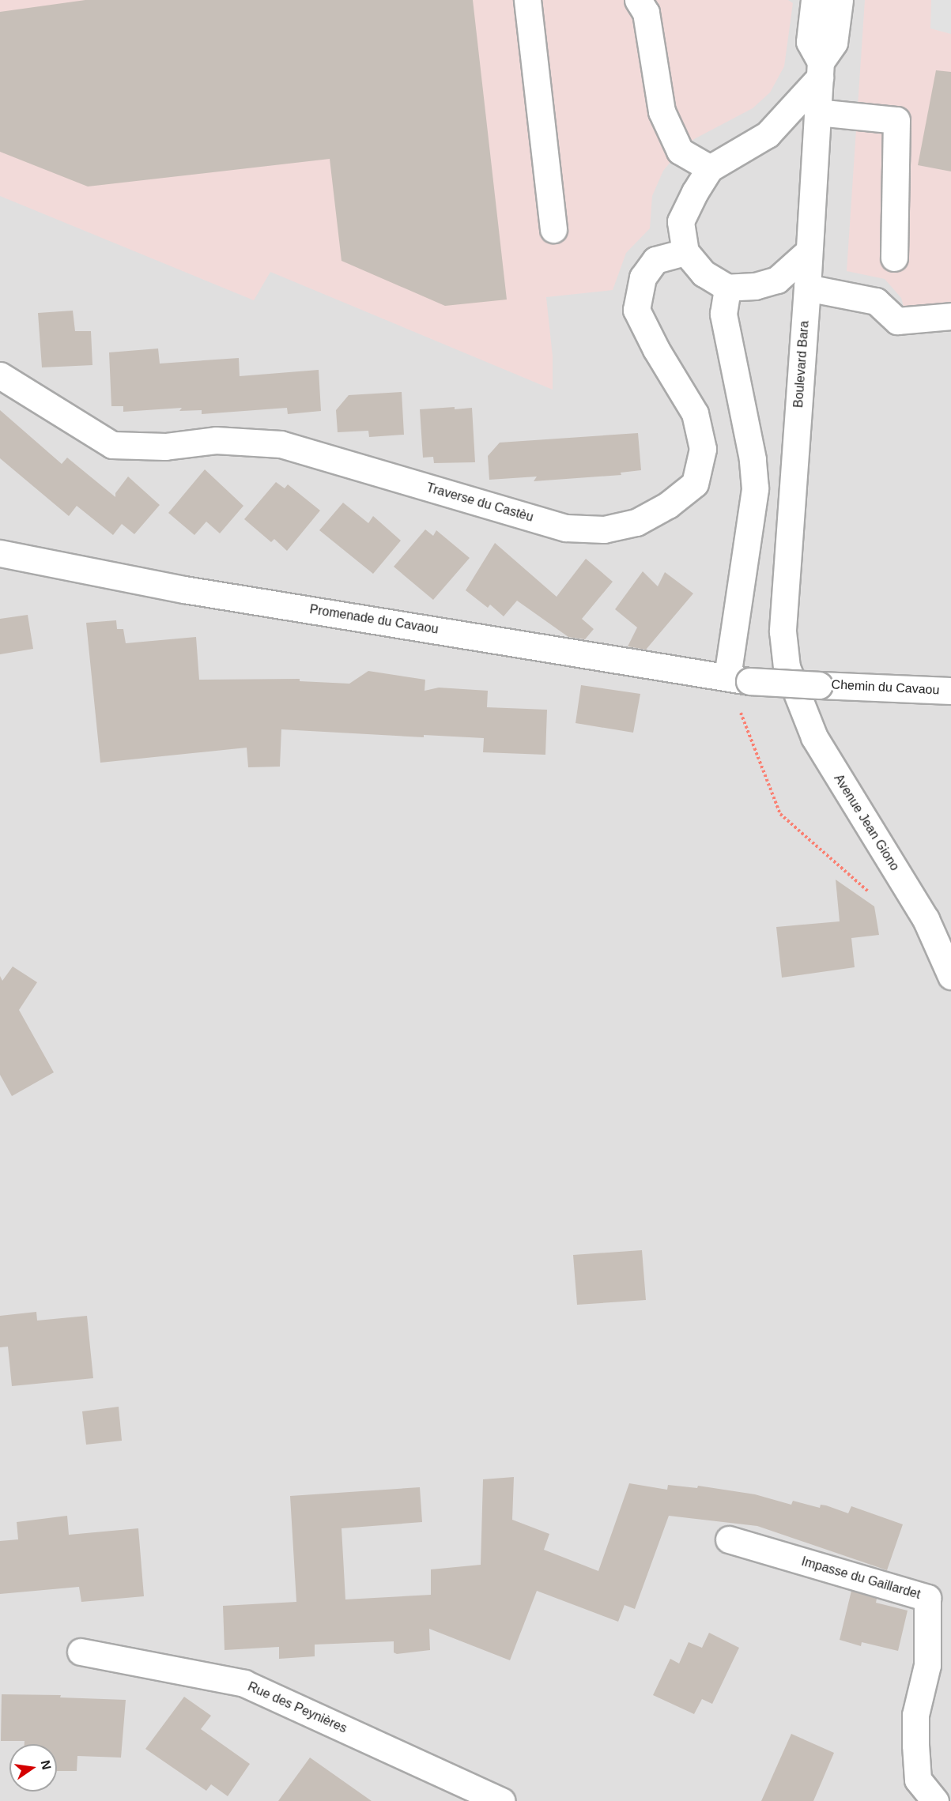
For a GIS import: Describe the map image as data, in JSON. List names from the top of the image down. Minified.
{"streets":{"street":["Boulevard Bara","Traverse du Castèu","Promenade du Cavaou","Chemin du Cavaou","Avenue Jean Giono","Impasse du Gaillardet","Rue des Peynières"]},"crossings":[["Boulevard Bara","Avenue Jean Giono"],["Promenade du Cavaou","Chemin du Cavaou"]],"north":"right"}
